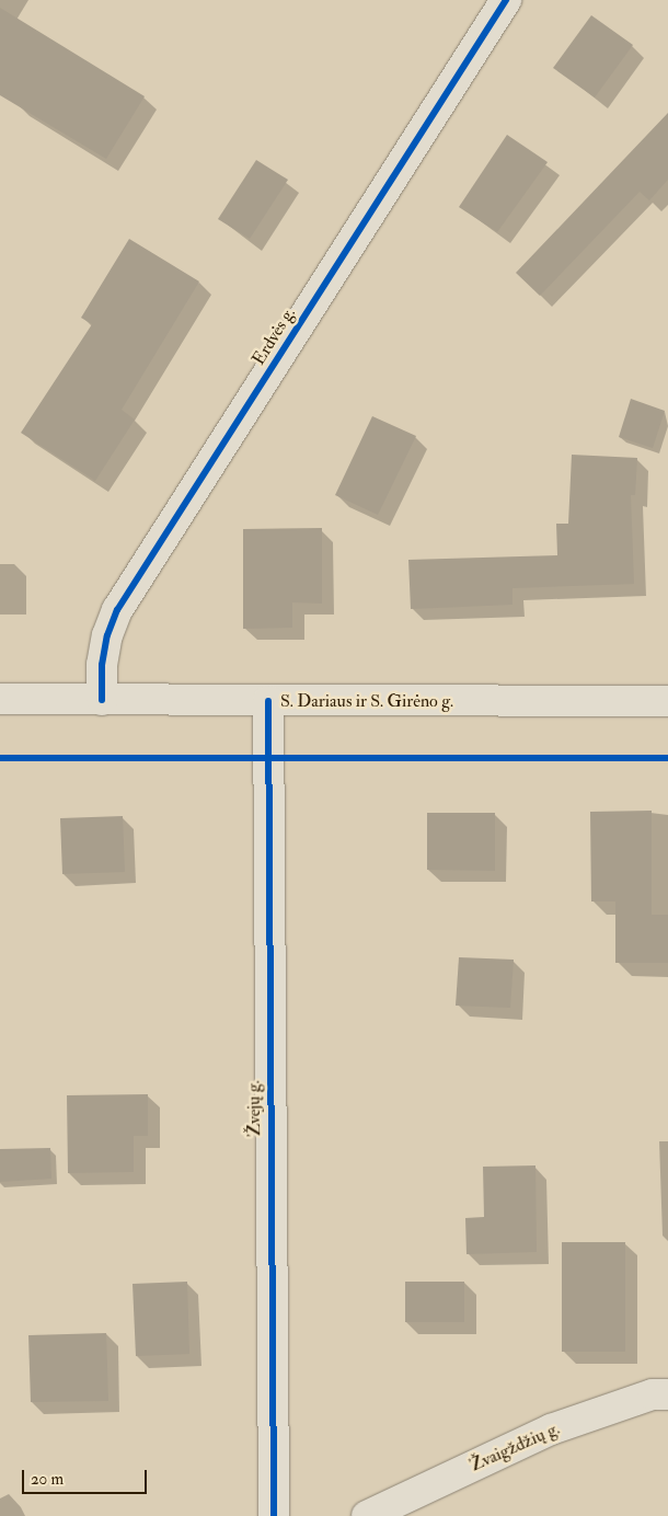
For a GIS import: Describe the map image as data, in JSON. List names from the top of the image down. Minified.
{"streets":{"street":["Erdvės g.","S. Dariaus ir S. Girėno g.","Žvejų g.","Žvaigždžių g."]},"crossings":[["Erdvės g.","S. Dariaus ir S. Girėno g."],["S. Dariaus ir S. Girėno g.","Žvejų g."]],"scale_bar":"20 m"}
